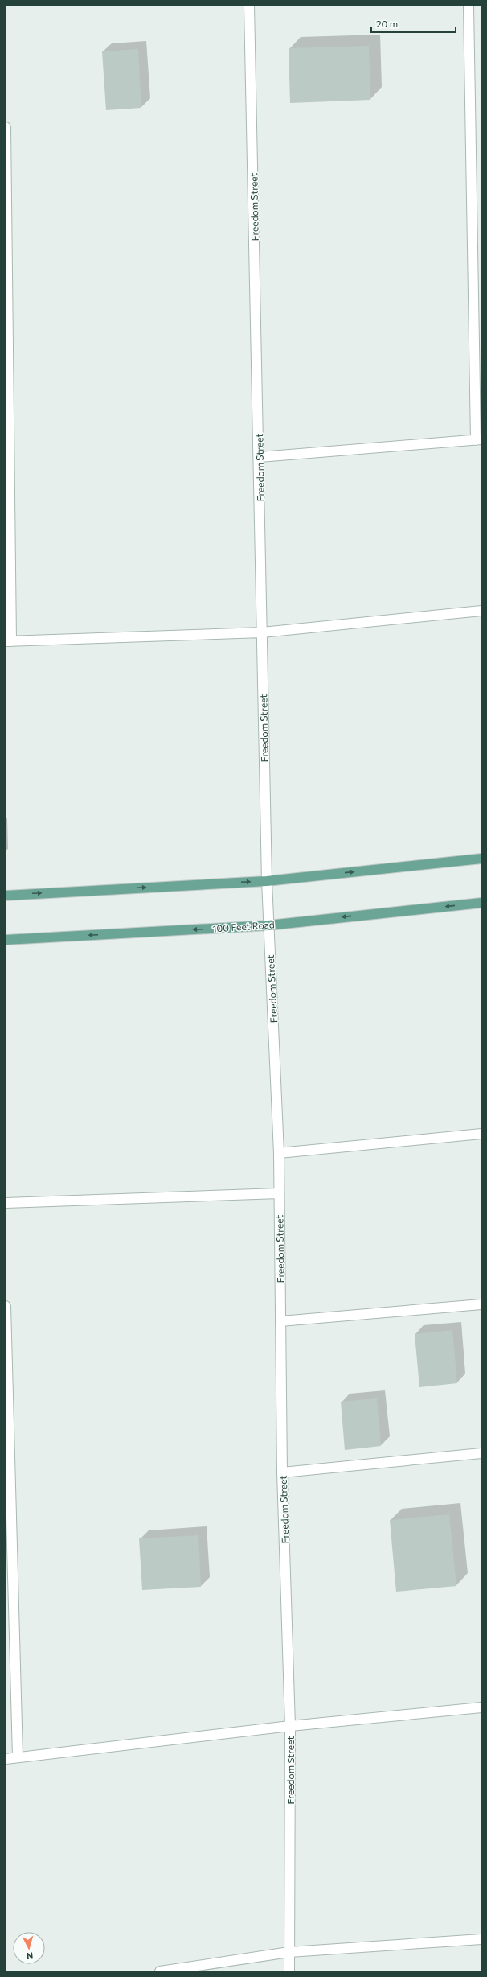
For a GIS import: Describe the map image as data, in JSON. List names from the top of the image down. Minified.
{"streets":{"main road":["100 Feet Road"],"street":["Freedom Street"]},"crossings":[["Freedom Street","100 Feet Road"]],"scale_bar":"20 m","north":"bottom"}
